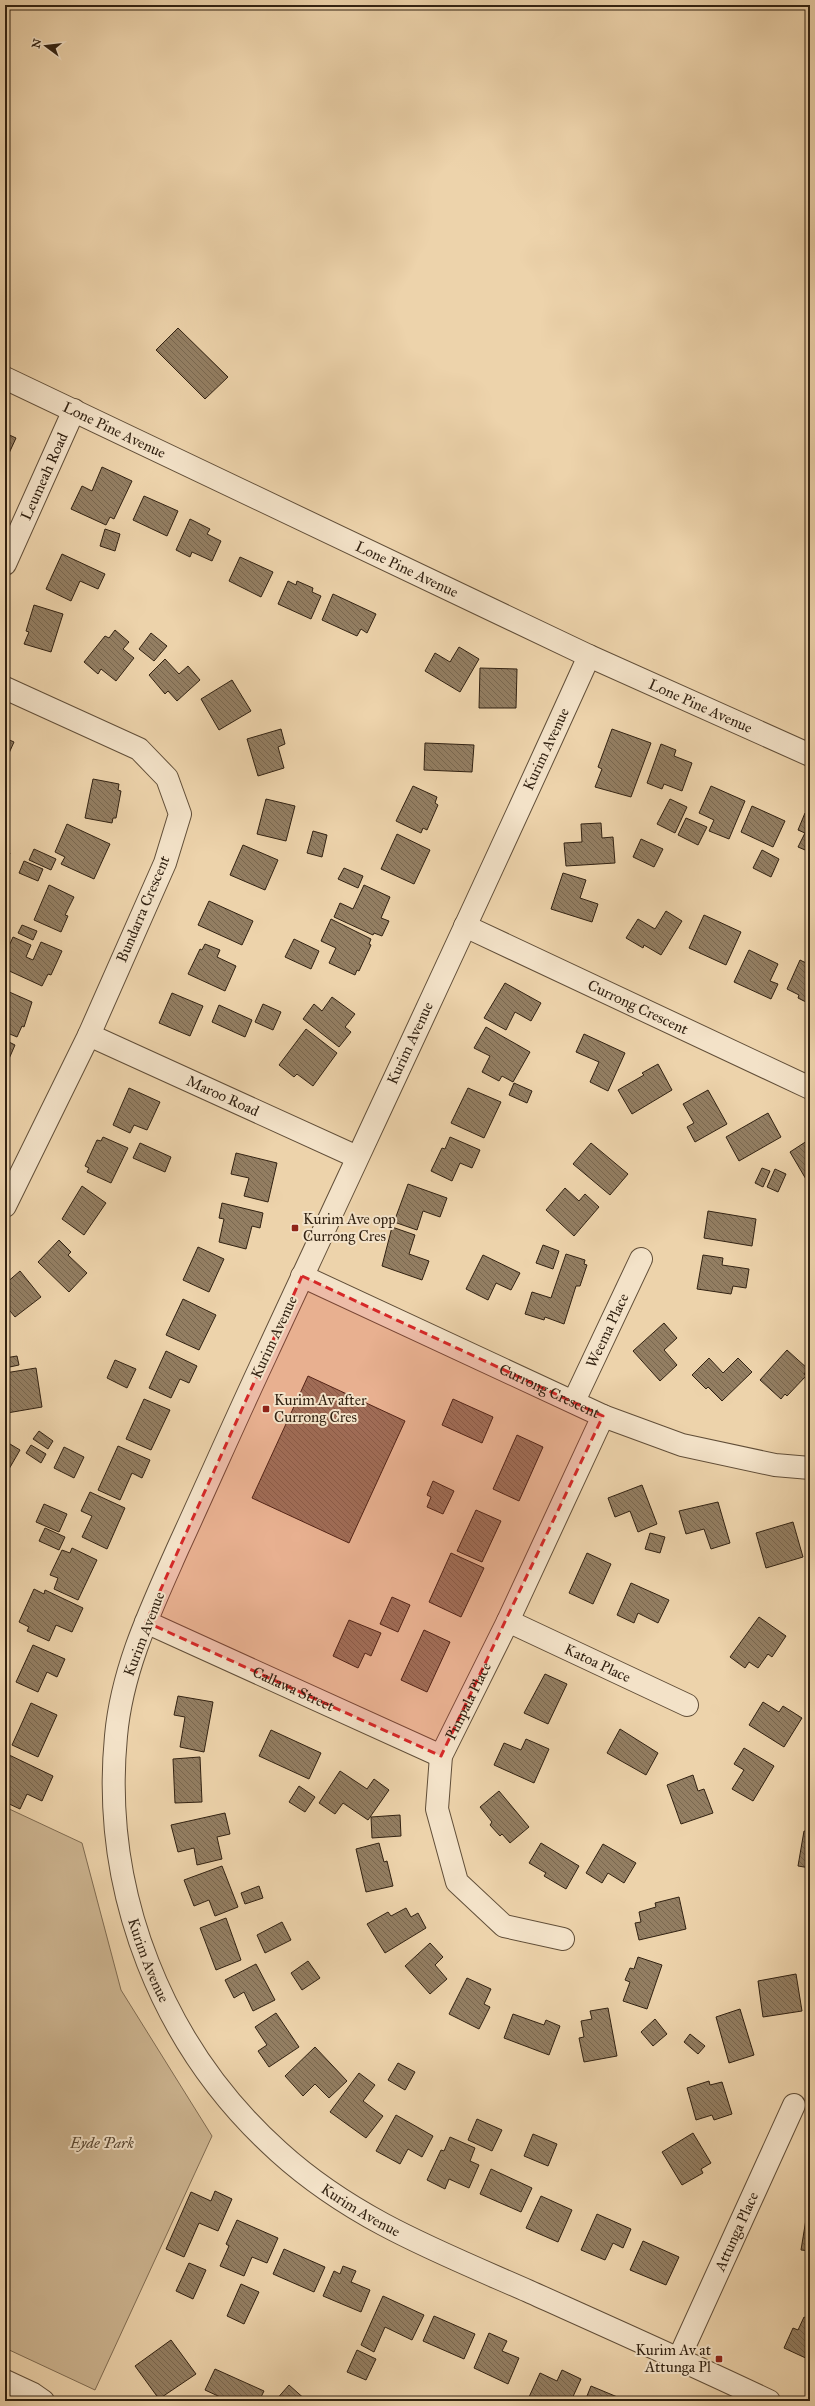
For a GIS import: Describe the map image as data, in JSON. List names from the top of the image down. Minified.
{"streets":{"street":["Lone Pine Avenue","Leumeah Road","Kurim Avenue","Bundarra Crescent","Currong Crescent","Maroo Road","Weema Place","Katoa Place","Callawa Street","Pimpala Place","Attunga Place"]},"crossings":[["Lone Pine Avenue","Leumeah Road"],["Lone Pine Avenue","Kurim Avenue"],["Kurim Avenue","Currong Crescent"],["Kurim Avenue","Maroo Road"],["Kurim Avenue","Callawa Street"],["Kurim Avenue","Attunga Place"],["Bundarra Crescent","Maroo Road"],["Currong Crescent","Weema Place"],["Currong Crescent","Pimpala Place"],["Katoa Place","Pimpala Place"],["Callawa Street","Pimpala Place"]],"parks":["Eyde Park"],"places":{"transit":["Kurim Ave opp Currong Cres","Kurim Av after Currong Cres","Kurim Av at Attunga Pl"]},"north":"left"}
